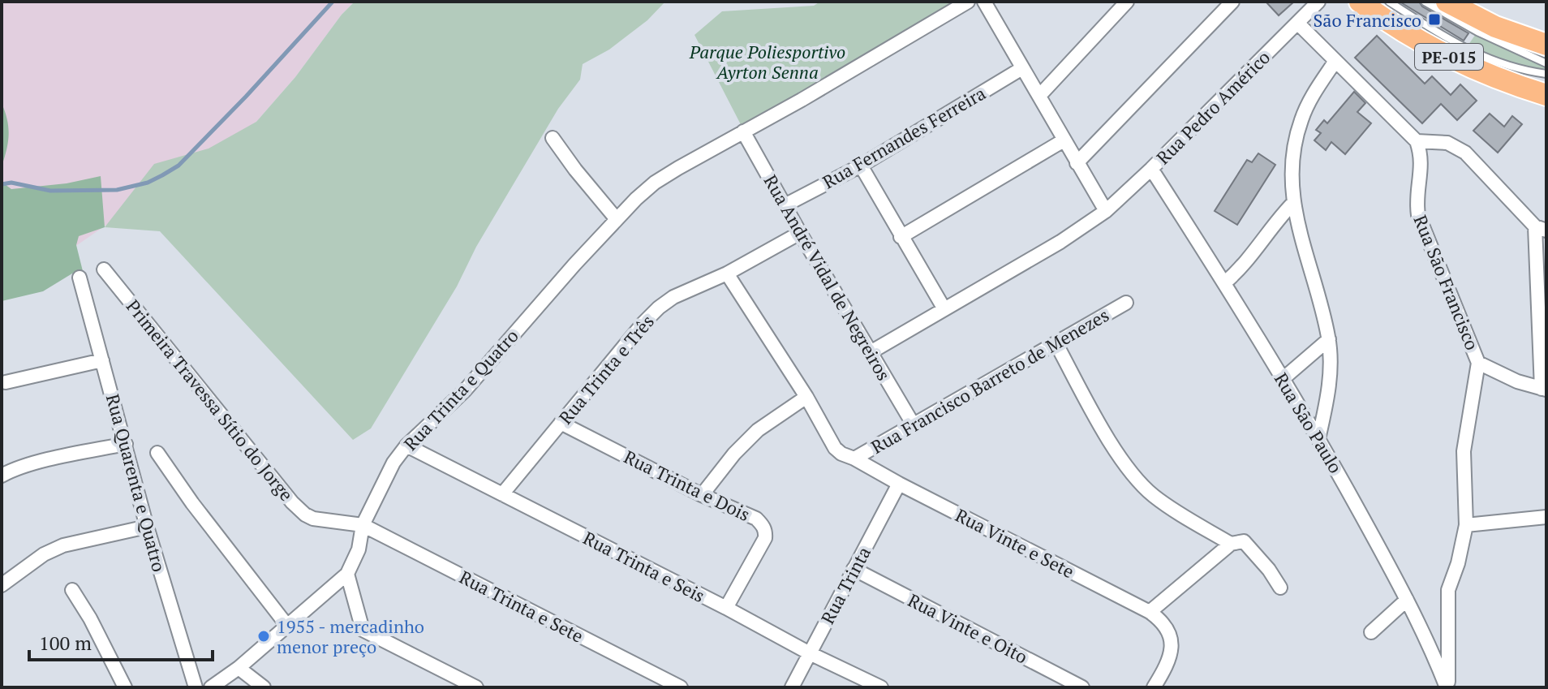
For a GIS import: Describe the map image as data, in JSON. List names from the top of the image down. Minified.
{"streets":{"highway":["PE-015"],"street":["Rua Pedro Américo","Rua Fernandes Ferreira","Rua André Vidal de Negreiros","Rua São Francisco","Rua Trinta e Três","Rua Francisco Barreto de Menezes","Rua Trinta e Quatro","Primeira Travessa Sítio do Jorge","Rua São Paulo","Rua Quarenta e Quatro","Rua Trinta e Dois","Rua Vinte e Sete","Rua Trinta e Seis","Rua Trinta","Rua Trinta e Sete","Rua Vinte e Oito"]},"crossings":[["Rua Pedro Américo","Rua André Vidal de Negreiros"],["Rua Pedro Américo","Rua São Paulo"],["Rua Fernandes Ferreira","Rua André Vidal de Negreiros"],["Rua André Vidal de Negreiros","Rua Trinta e Três"],["Rua André Vidal de Negreiros","Rua Francisco Barreto de Menezes"],["Rua André Vidal de Negreiros","Rua Trinta e Quatro"],["Rua Trinta e Três","Rua Trinta e Dois"],["Rua Trinta e Três","Rua Vinte e Sete"],["Rua Trinta e Três","Rua Trinta e Seis"],["Rua Francisco Barreto de Menezes","Rua Vinte e Sete"],["Rua Trinta e Quatro","Primeira Travessa Sítio do Jorge"],["Rua Trinta e Quatro","Rua Trinta e Seis"],["Rua Trinta e Quatro","Rua Trinta e Sete"],["Primeira Travessa Sítio do Jorge","Rua Trinta e Sete"],["Rua Trinta e Dois","Rua Trinta e Seis"],["Rua Vinte e Sete","Rua Trinta"],["Rua Trinta e Seis","Rua Trinta"],["Rua Trinta","Rua Vinte e Oito"]],"parks":["Parque Poliesportivo Ayrton Senna"],"places":{"transit":["São Francisco"],"other":["1955 - mercadinho menor preço"]},"scale_bar":"100 m"}
